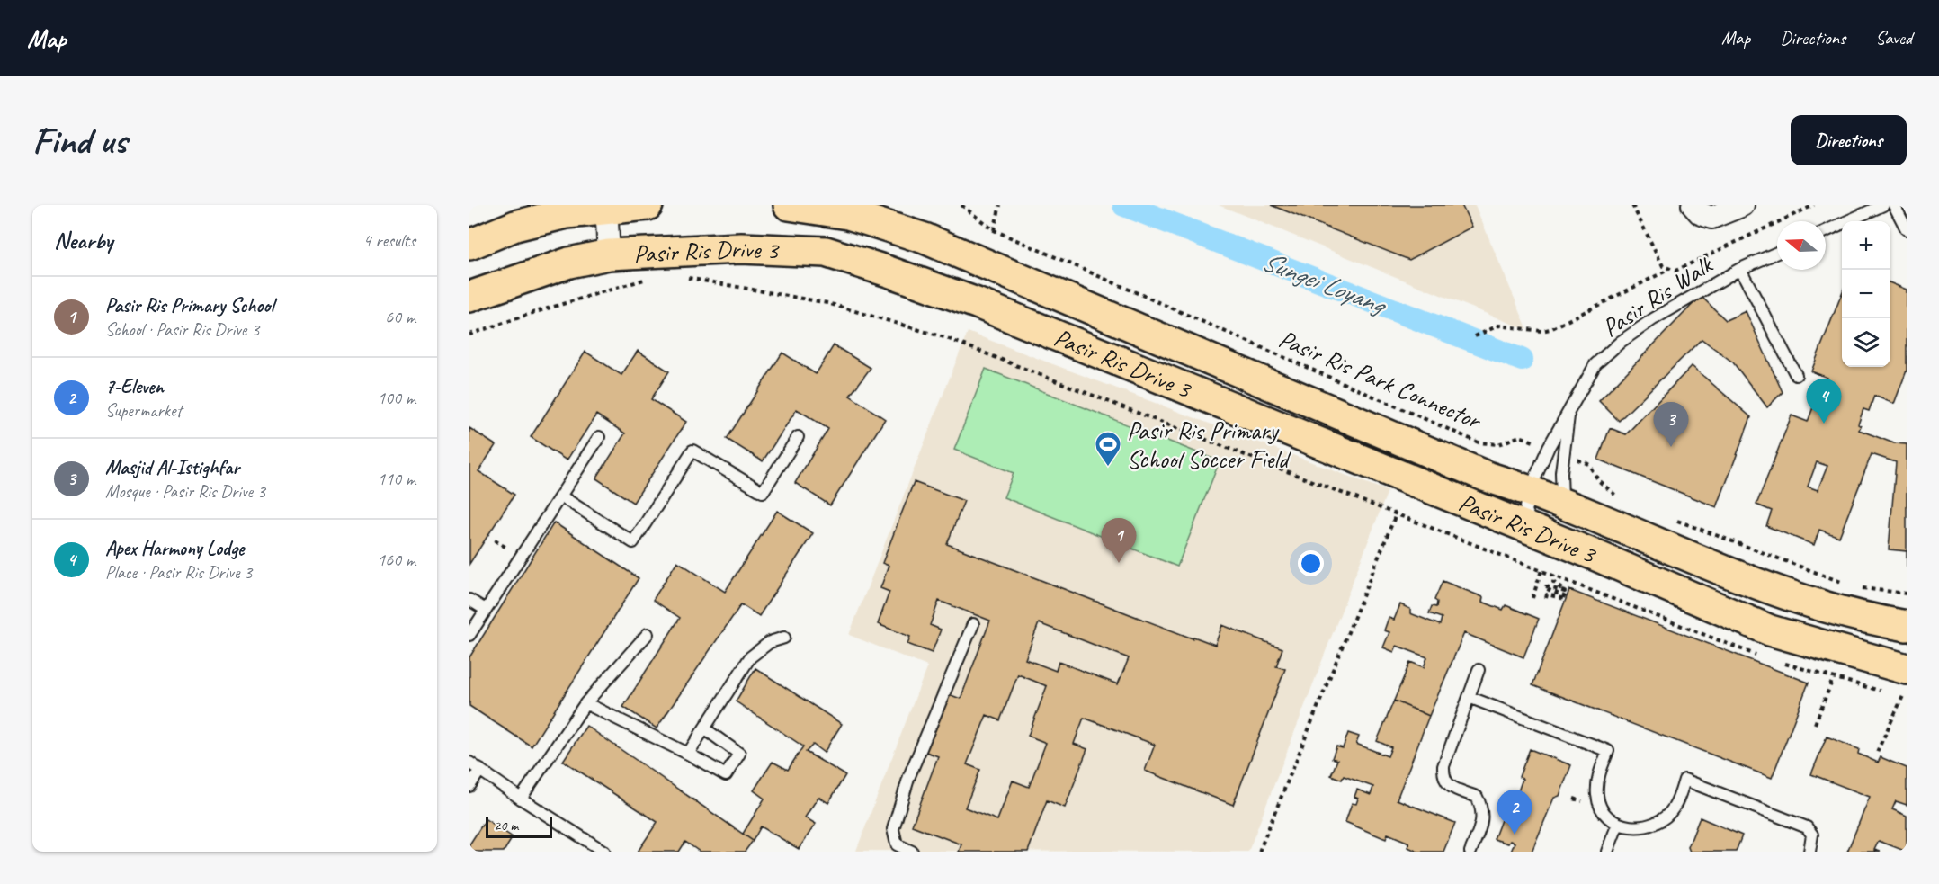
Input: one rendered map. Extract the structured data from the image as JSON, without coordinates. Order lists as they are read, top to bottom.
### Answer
{
  "streets": {
    "main road": ["Pasir Ris Drive 3"],
    "lane": ["Pasir Ris Walk"],
    "path": ["Pasir Ris Park Connector"]
  },
  "crossings": [
    ["Pasir Ris Drive 3", "Pasir Ris Walk"],
    ["Pasir Ris Walk", "Pasir Ris Park Connector"]
  ],
  "water": ["Sungei Loyang"],
  "places": {
    "sports": ["Pasir Ris Primary School Soccer Field"]
  },
  "scale_bar": "20 m",
  "north": "left",
  "page": {
    "header": "Map",
    "nav": ["Map", "Directions", "Saved"],
    "buttons": "Directions",
    "title": "Find us",
    "heading": ["Nearby", "4 results"],
    "map_buttons": ["+", "−"],
    "list": [
      {
        "mark": "1",
        "name": "Pasir Ris Primary School",
        "note": "School · Pasir Ris Drive 3",
        "value": "60 m"
      },
      {
        "mark": "2",
        "name": "7-Eleven",
        "note": "Supermarket",
        "value": "100 m"
      },
      {
        "mark": "3",
        "name": "Masjid Al-Istighfar",
        "note": "Mosque · Pasir Ris Drive 3",
        "value": "110 m"
      },
      {
        "mark": "4",
        "name": "Apex Harmony Lodge",
        "note": "Place · Pasir Ris Drive 3",
        "value": "160 m"
      }
    ],
    "pins": [
      "4",
      "3",
      "1",
      "2"
    ],
    "scale": "20 m"
  }
}
